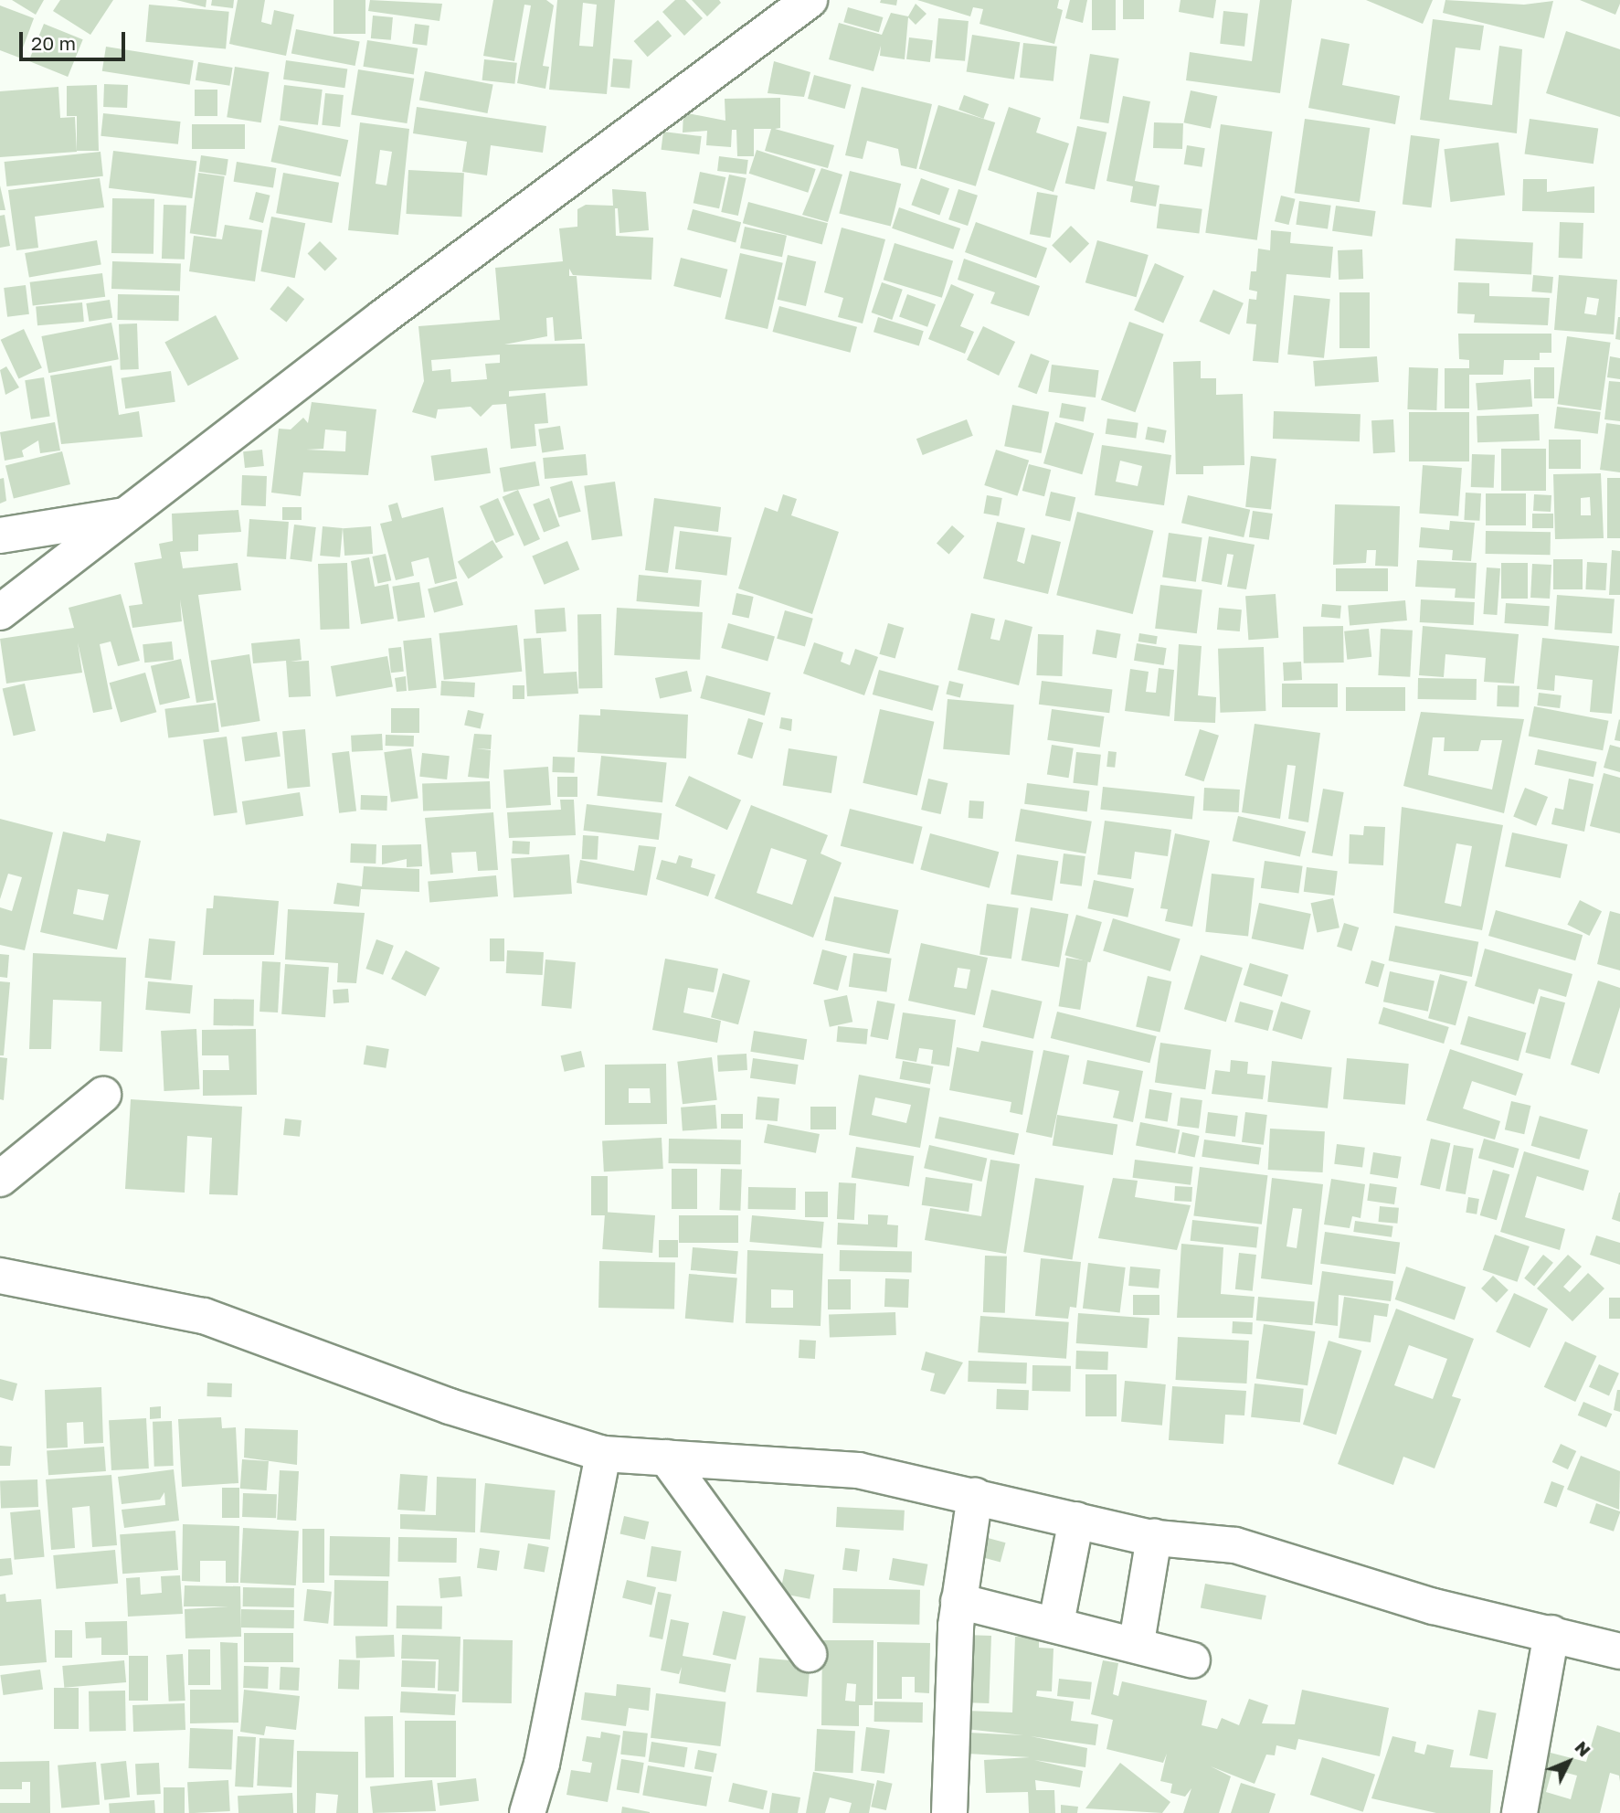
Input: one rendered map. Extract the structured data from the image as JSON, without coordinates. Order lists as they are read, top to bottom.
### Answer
{
  "scale_bar": "20 m",
  "north": "top right"
}
